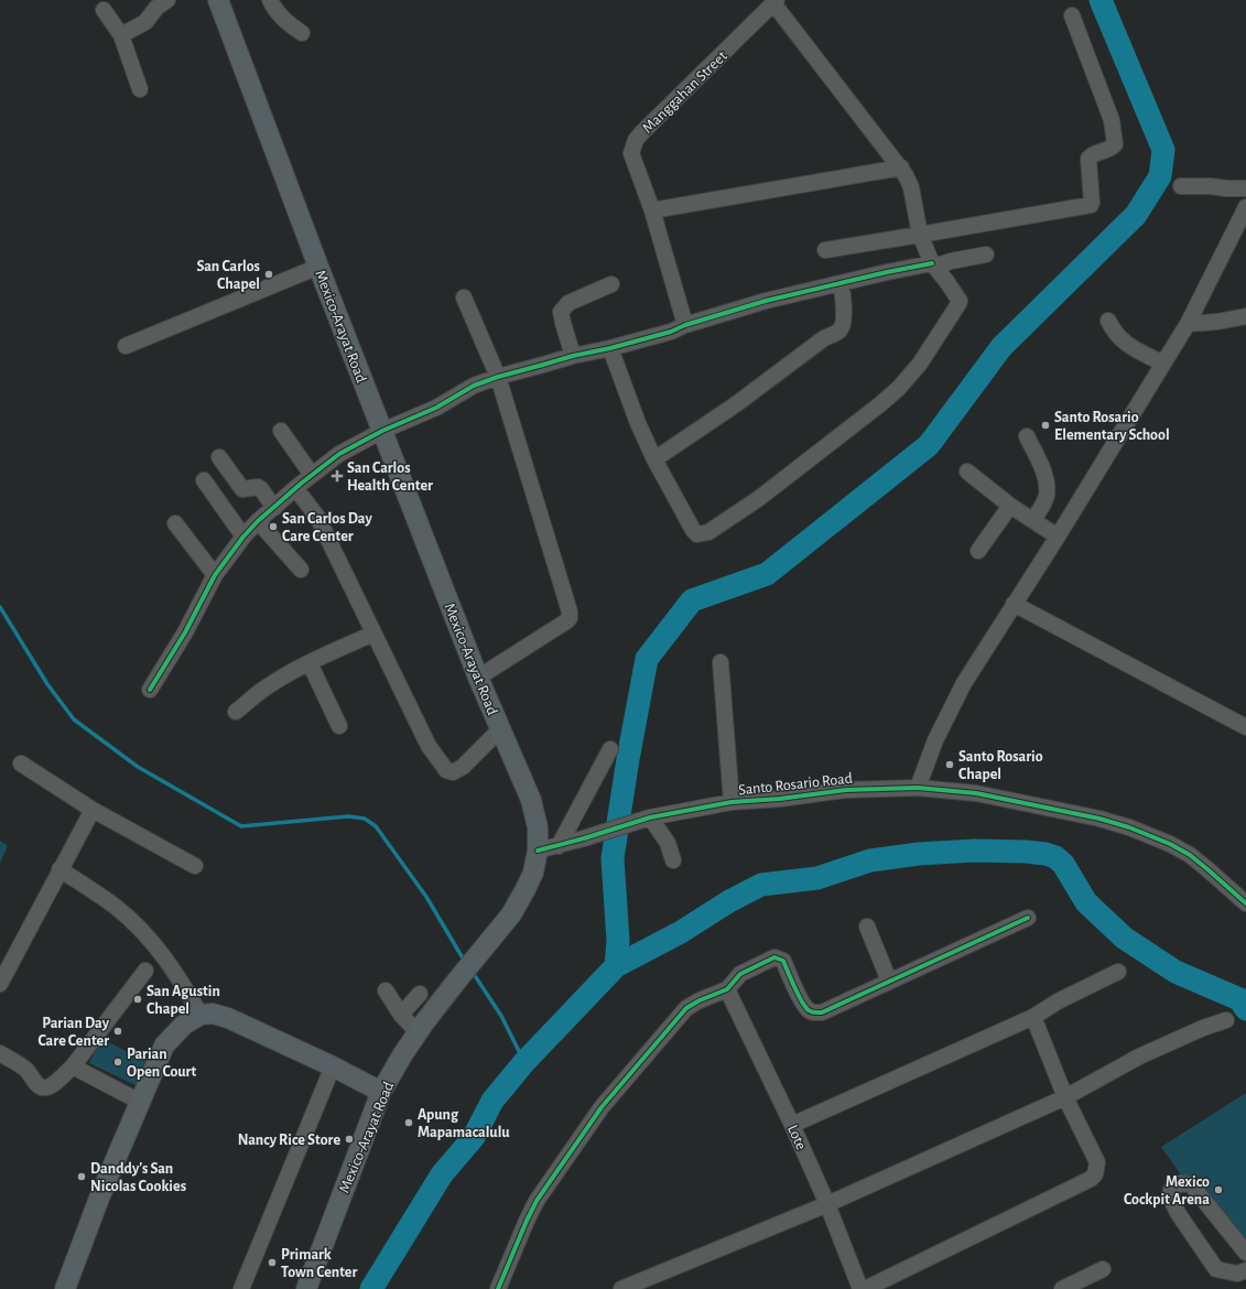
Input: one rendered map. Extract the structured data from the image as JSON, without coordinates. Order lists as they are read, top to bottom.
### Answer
{
  "streets": {
    "main road": ["Mexico-Arayat Road"],
    "street": ["Manggahan Street", "Santo Rosario Road", "Lote"]
  },
  "crossings": [
    ["Mexico-Arayat Road", "Santo Rosario Road"]
  ],
  "places": {
    "other": [
      "San Carlos Chapel",
      "Santo Rosario Elementary School",
      "San Carlos Day Care Center",
      "Santo Rosario Chapel",
      "San Agustin Chapel",
      "Parian Day Care Center",
      "Parian Open Court",
      "Apung Mapamacalulu",
      "Nancy Rice Store",
      "Danddy's San Nicolas Cookies",
      "Mexico Cockpit Arena",
      "Primark Town Center"
    ],
    "health": ["San Carlos Health Center"]
  }
}
